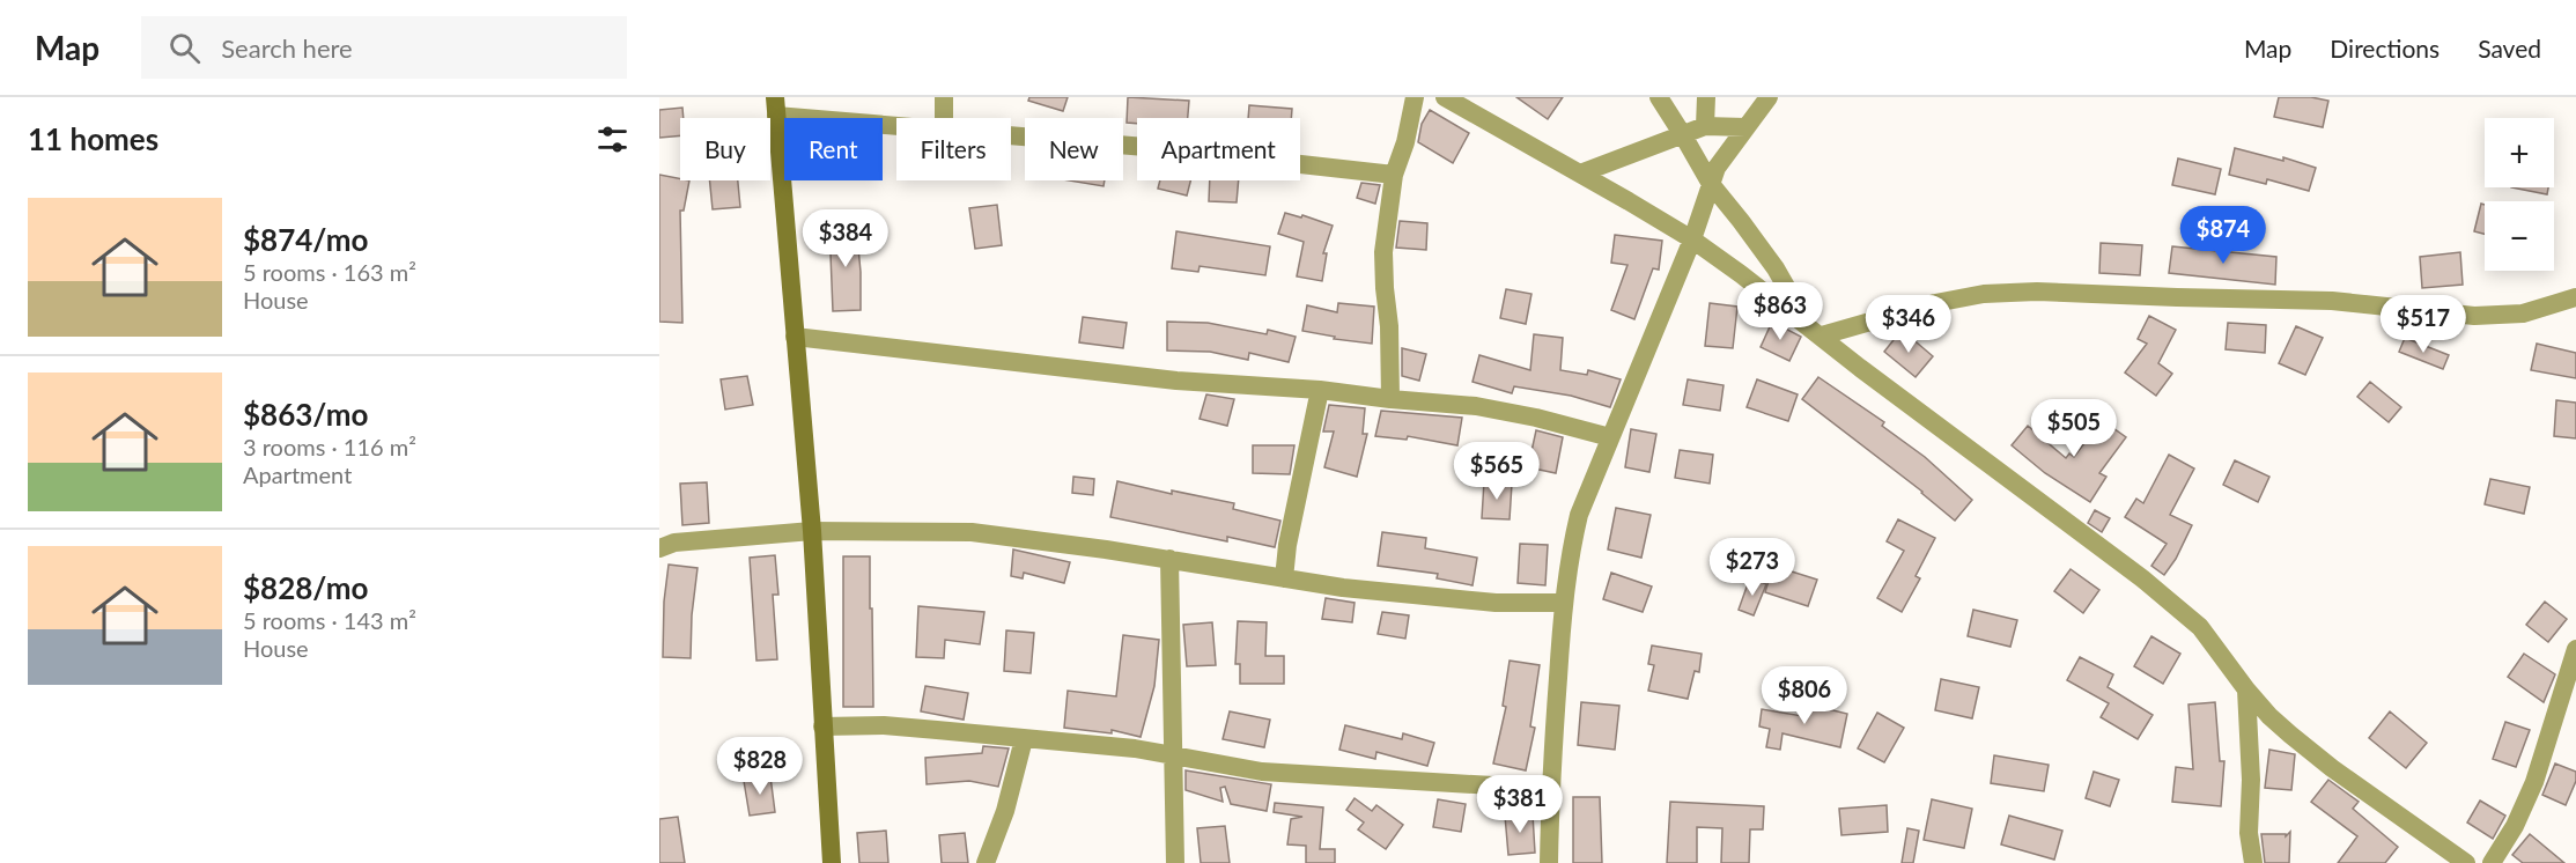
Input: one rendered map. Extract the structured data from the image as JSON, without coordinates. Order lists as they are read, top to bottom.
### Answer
{
  "page": {
    "header": "Map",
    "search": "Search here",
    "nav": ["Map", "Directions", "Saved"],
    "heading": "11 homes",
    "map_buttons": ["+", "−"],
    "chip": [
      "Buy",
      "Rent",
      "Filters",
      "New",
      "Apartment"
    ],
    "list": [
      {
        "name": "$874/mo",
        "note": "5 rooms · 163 m² · House"
      },
      {
        "name": "$863/mo",
        "note": "3 rooms · 116 m² · Apartment"
      },
      {
        "name": "$828/mo",
        "note": "5 rooms · 143 m² · House"
      }
    ],
    "price": [
      "$874",
      "$384",
      "$863",
      "$346",
      "$517",
      "$505",
      "$565",
      "$273",
      "$806",
      "$828",
      "$381"
    ]
  }
}
